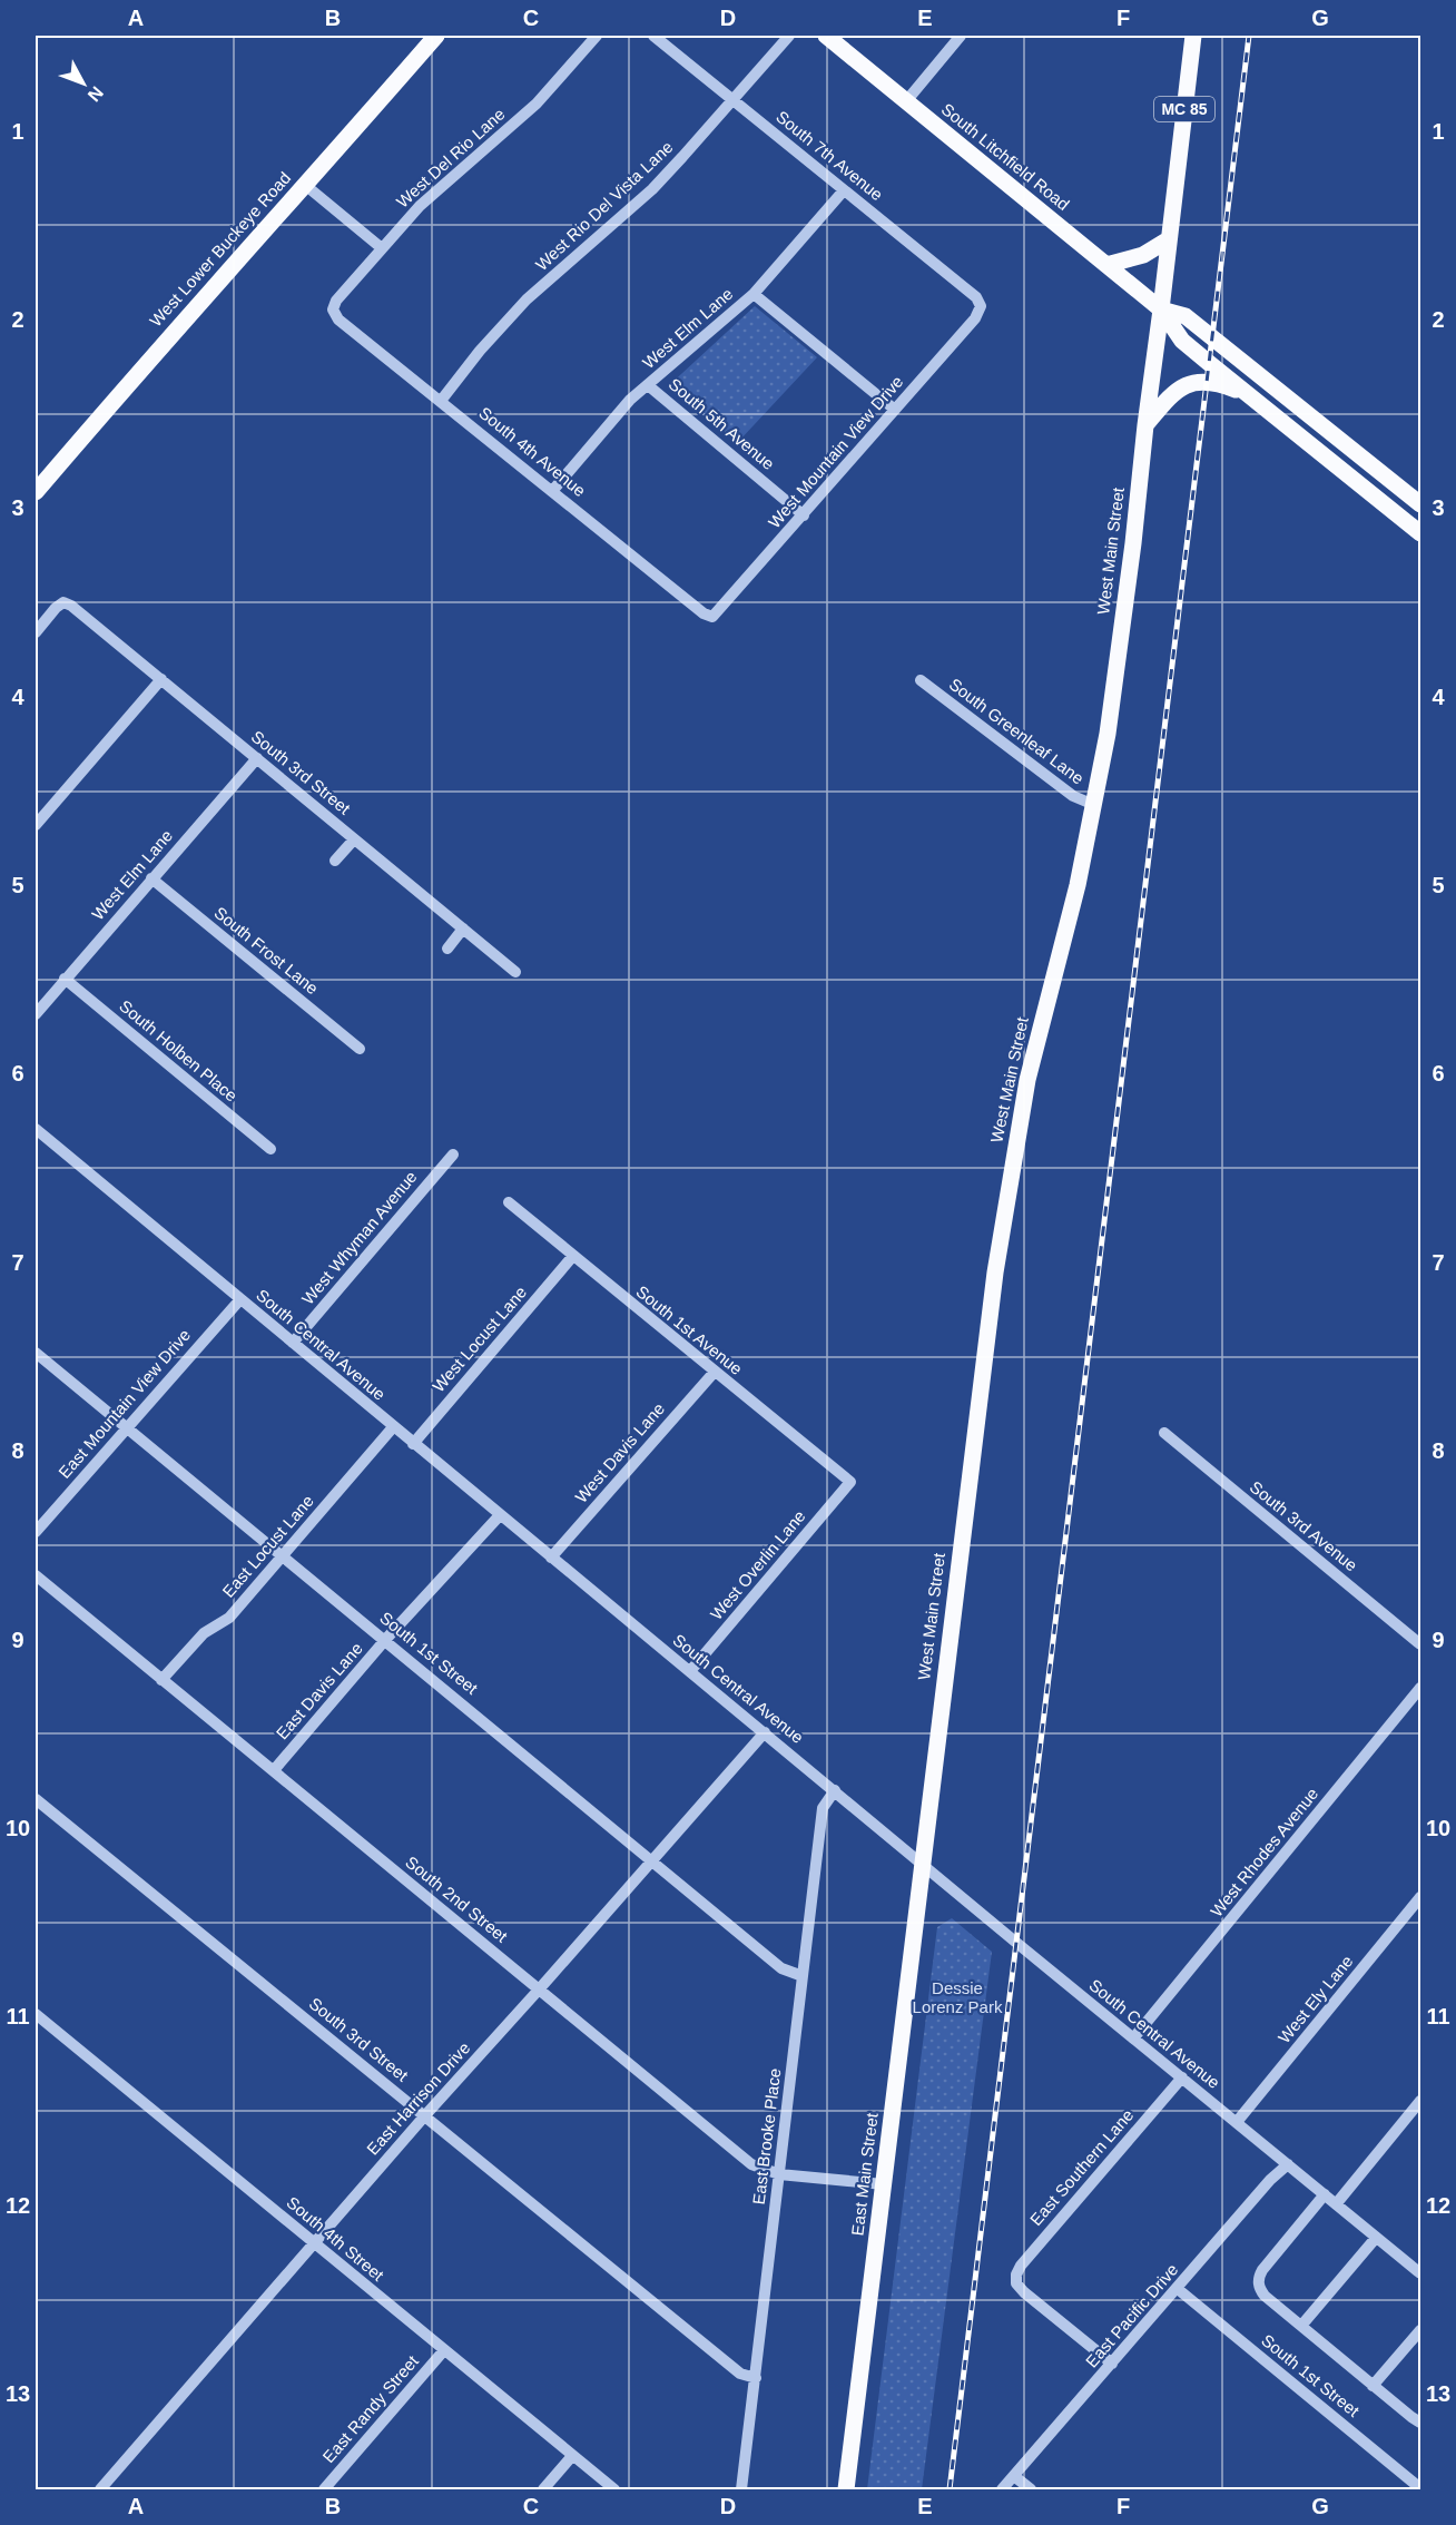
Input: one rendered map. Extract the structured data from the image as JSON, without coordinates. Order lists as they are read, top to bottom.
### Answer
{
  "streets": {
    "main road": [
      "MC 85",
      "South Litchfield Road",
      "West Lower Buckeye Road",
      "West Main Street",
      "East Main Street"
    ],
    "street": [
      "South 7th Avenue",
      "West Del Rio Lane",
      "West Rio Del Vista Lane",
      "West Elm Lane",
      "South 5th Avenue",
      "South 4th Avenue",
      "West Mountain View Drive",
      "South Greenleaf Lane",
      "South 3rd Street",
      "South Frost Lane",
      "South Holben Place",
      "West Whyman Avenue",
      "South 1st Avenue",
      "West Locust Lane",
      "South Central Avenue",
      "East Mountain View Drive",
      "West Davis Lane",
      "South 3rd Avenue",
      "East Locust Lane",
      "West Overlin Lane",
      "South 1st Street",
      "East Davis Lane",
      "West Rhodes Avenue",
      "South 2nd Street",
      "West Ely Lane",
      "East Harrison Drive",
      "East Brooke Place",
      "East Southern Lane",
      "South 4th Street",
      "East Pacific Drive",
      "East Randy Street"
    ]
  },
  "crossings": [
    ["MC 85", "South Litchfield Road"],
    ["MC 85", "West Main Street"],
    ["South 7th Avenue", "West Rio Del Vista Lane"],
    ["South 7th Avenue", "West Elm Lane"],
    ["South 7th Avenue", "West Mountain View Drive"],
    ["South Litchfield Road", "West Main Street"],
    ["West Del Rio Lane", "South 4th Avenue"],
    ["West Rio Del Vista Lane", "South 4th Avenue"],
    ["West Elm Lane", "South 5th Avenue"],
    ["West Elm Lane", "South 4th Avenue"],
    ["West Elm Lane", "South 3rd Street"],
    ["West Elm Lane", "South Frost Lane"],
    ["West Elm Lane", "South Holben Place"],
    ["South 5th Avenue", "West Mountain View Drive"],
    ["South 4th Avenue", "West Mountain View Drive"],
    ["West Main Street", "South Greenleaf Lane"],
    ["West Main Street", "South Central Avenue"],
    ["West Main Street", "East Main Street"],
    ["South 3rd Street", "East Harrison Drive"],
    ["South 3rd Street", "East Brooke Place"],
    ["West Whyman Avenue", "South Central Avenue"],
    ["South 1st Avenue", "West Locust Lane"],
    ["South 1st Avenue", "West Davis Lane"],
    ["South 1st Avenue", "West Overlin Lane"],
    ["West Locust Lane", "South Central Avenue"],
    ["South Central Avenue", "East Mountain View Drive"],
    ["South Central Avenue", "West Davis Lane"],
    ["South Central Avenue", "East Locust Lane"],
    ["South Central Avenue", "West Overlin Lane"],
    ["South Central Avenue", "East Davis Lane"],
    ["South Central Avenue", "West Rhodes Avenue"],
    ["South Central Avenue", "West Ely Lane"],
    ["South Central Avenue", "East Harrison Drive"],
    ["South Central Avenue", "East Brooke Place"],
    ["South Central Avenue", "East Southern Lane"],
    ["South Central Avenue", "East Main Street"],
    ["South Central Avenue", "East Pacific Drive"],
    ["East Mountain View Drive", "South 1st Street"],
    ["East Locust Lane", "South 1st Street"],
    ["East Locust Lane", "South 2nd Street"],
    ["South 1st Street", "East Davis Lane"],
    ["South 1st Street", "East Harrison Drive"],
    ["South 1st Street", "East Brooke Place"],
    ["South 1st Street", "East Pacific Drive"],
    ["East Davis Lane", "South 2nd Street"],
    ["South 2nd Street", "East Harrison Drive"],
    ["South 2nd Street", "East Brooke Place"],
    ["South 2nd Street", "East Main Street"],
    ["East Harrison Drive", "South 4th Street"],
    ["East Southern Lane", "East Pacific Drive"],
    ["South 4th Street", "East Randy Street"]
  ],
  "parks": ["Dessie Lorenz Park"],
  "north": "bottom right",
  "grid": {
    "columns": [
      "A",
      "B",
      "C",
      "D",
      "E",
      "F",
      "G"
    ],
    "rows": [
      "1",
      "2",
      "3",
      "4",
      "5",
      "6",
      "7",
      "8",
      "9",
      "10",
      "11",
      "12",
      "13"
    ]
  }
}
